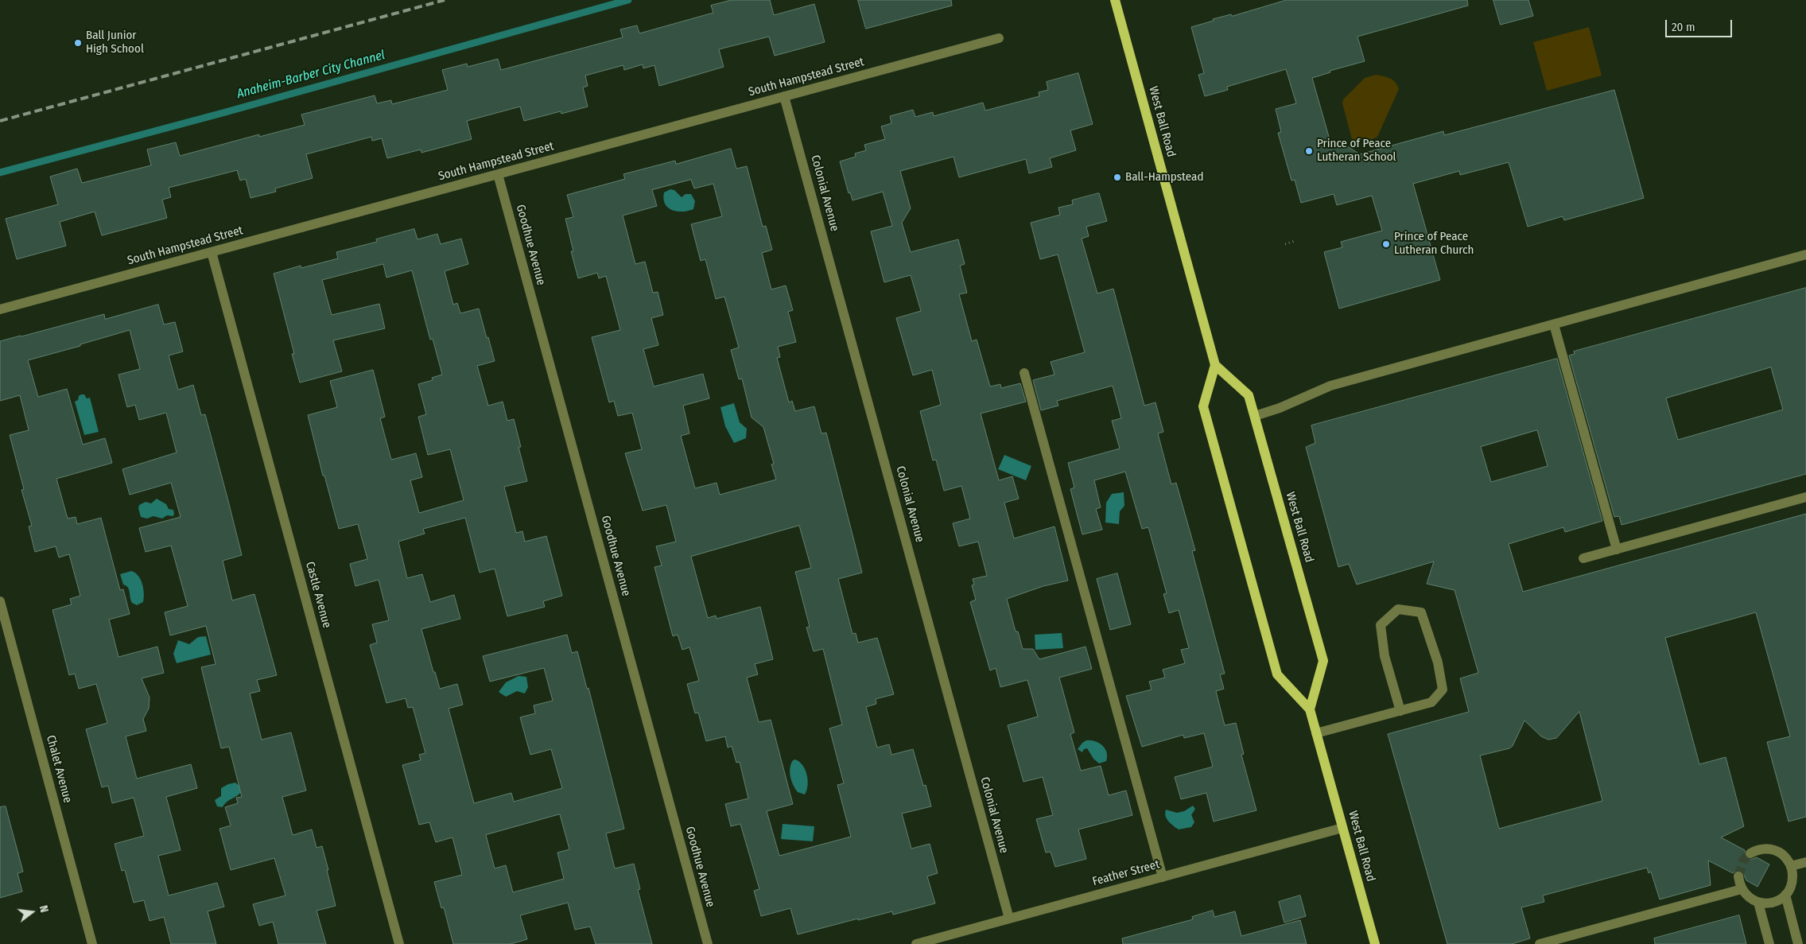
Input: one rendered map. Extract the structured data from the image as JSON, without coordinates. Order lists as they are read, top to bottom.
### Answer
{
  "streets": {
    "main road": ["West Ball Road"],
    "street": [
      "South Hampstead Street",
      "Colonial Avenue",
      "Goodhue Avenue",
      "Castle Avenue",
      "Chalet Avenue",
      "Feather Street"
    ]
  },
  "crossings": [
    ["South Hampstead Street", "Colonial Avenue"],
    ["South Hampstead Street", "Goodhue Avenue"],
    ["South Hampstead Street", "Castle Avenue"],
    ["West Ball Road", "Feather Street"],
    ["Colonial Avenue", "Feather Street"]
  ],
  "water": ["Anaheim-Barber City Channel"],
  "places": [
    "Ball Junior High School",
    "Prince of Peace Lutheran School",
    "Ball-Hampstead",
    "Prince of Peace Lutheran Church"
  ],
  "scale_bar": "20 m",
  "north": "right"
}
